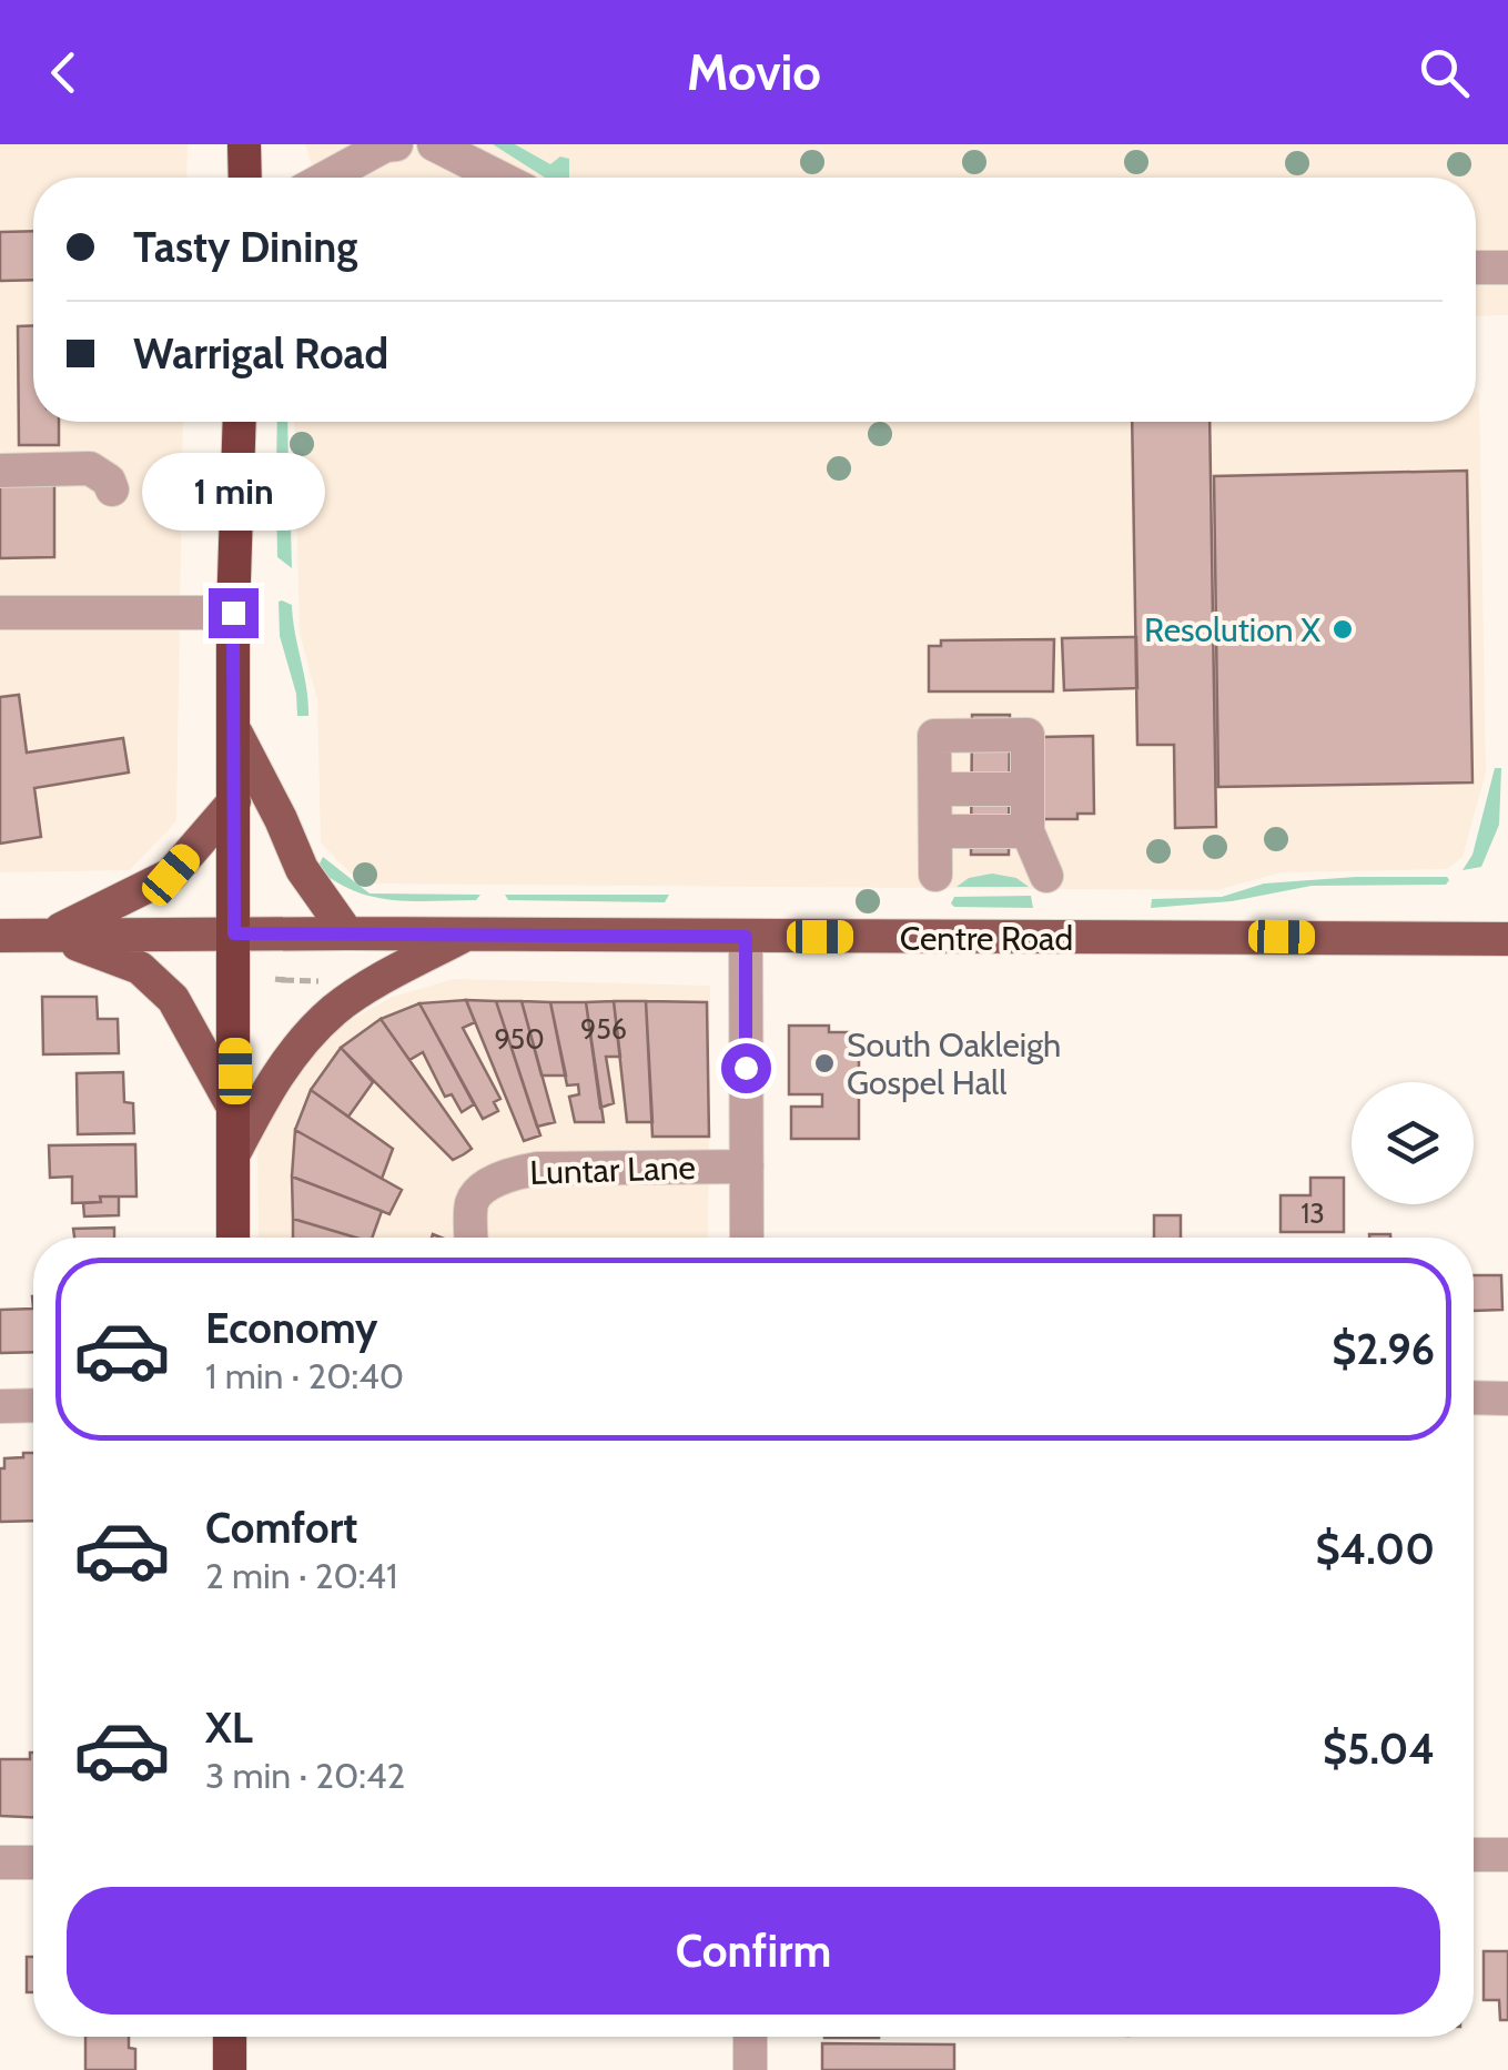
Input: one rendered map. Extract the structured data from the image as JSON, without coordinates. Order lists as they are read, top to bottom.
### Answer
{
  "streets": {
    "main road": ["Centre Road"],
    "street": ["Luntar Lane"]
  },
  "places": ["Resolution X", "South Oakleigh Gospel Hall"],
  "house_numbers": ["956", "950", "13"],
  "page": {
    "header": "Movio",
    "banner": ["Tasty Dining", "Warrigal Road"],
    "bubble": "1 min",
    "list": [
      {
        "name": "Economy",
        "note": "1 min · 20:40",
        "value": "$2.96"
      },
      {
        "name": "Comfort",
        "note": "2 min · 20:41",
        "value": "$4.00"
      },
      {
        "name": "XL",
        "note": "3 min · 20:42",
        "value": "$5.04"
      }
    ],
    "buttons": "Confirm"
  }
}
